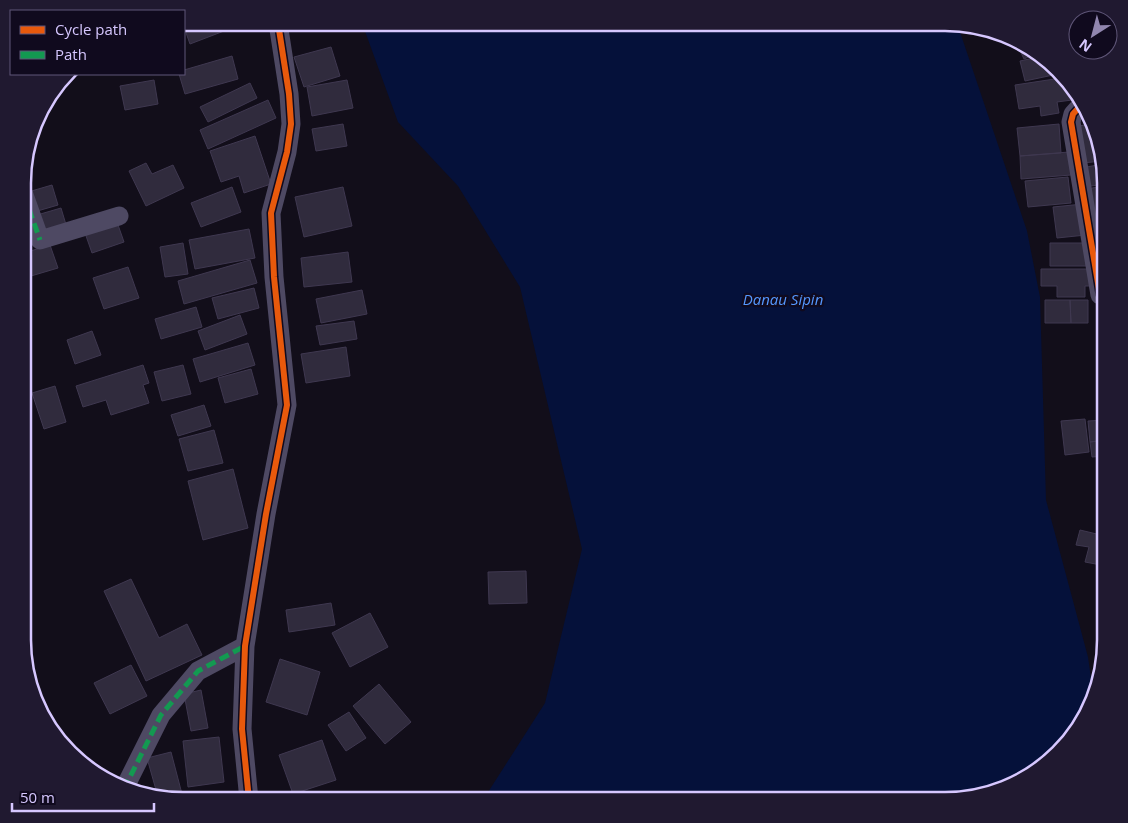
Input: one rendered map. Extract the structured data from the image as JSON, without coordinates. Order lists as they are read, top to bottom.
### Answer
{
  "water": ["Danau Sipin"],
  "legend": ["Cycle path", "Path"],
  "scale_bar": "50 m",
  "north": "bottom left"
}
